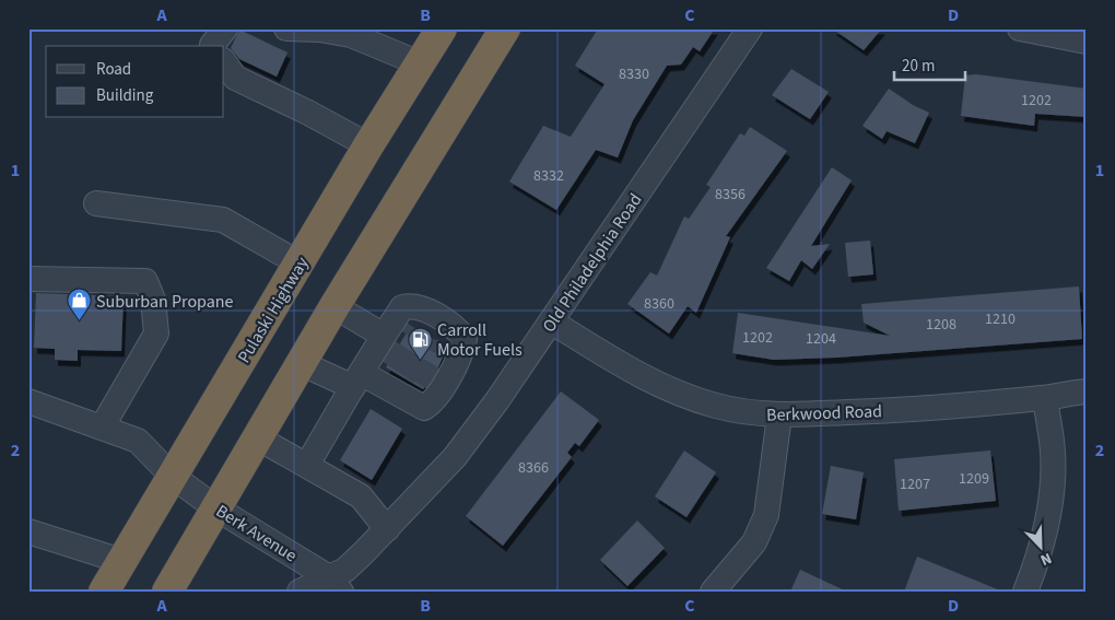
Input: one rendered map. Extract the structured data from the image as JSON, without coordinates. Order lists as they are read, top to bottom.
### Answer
{
  "streets": {
    "highway": ["Pulaski Highway"],
    "street": ["Old Philadelphia Road", "Berkwood Road", "Berk Avenue"]
  },
  "crossings": [
    ["Old Philadelphia Road", "Berkwood Road"],
    ["Old Philadelphia Road", "Berk Avenue"],
    ["Pulaski Highway", "Berk Avenue"]
  ],
  "places": {
    "shop": ["Suburban Propane"],
    "fuel station": ["Carroll Motor Fuels"]
  },
  "house_numbers": [
    "8330",
    "1202",
    "8332",
    "8356",
    "8360",
    "1210",
    "1208",
    "1202",
    "1204",
    "8366",
    "1209",
    "1207"
  ],
  "legend": ["Road", "Building"],
  "scale_bar": "20 m",
  "north": "bottom right",
  "grid": {
    "columns": [
      "A",
      "B",
      "C",
      "D"
    ],
    "rows": ["1", "2"]
  }
}
